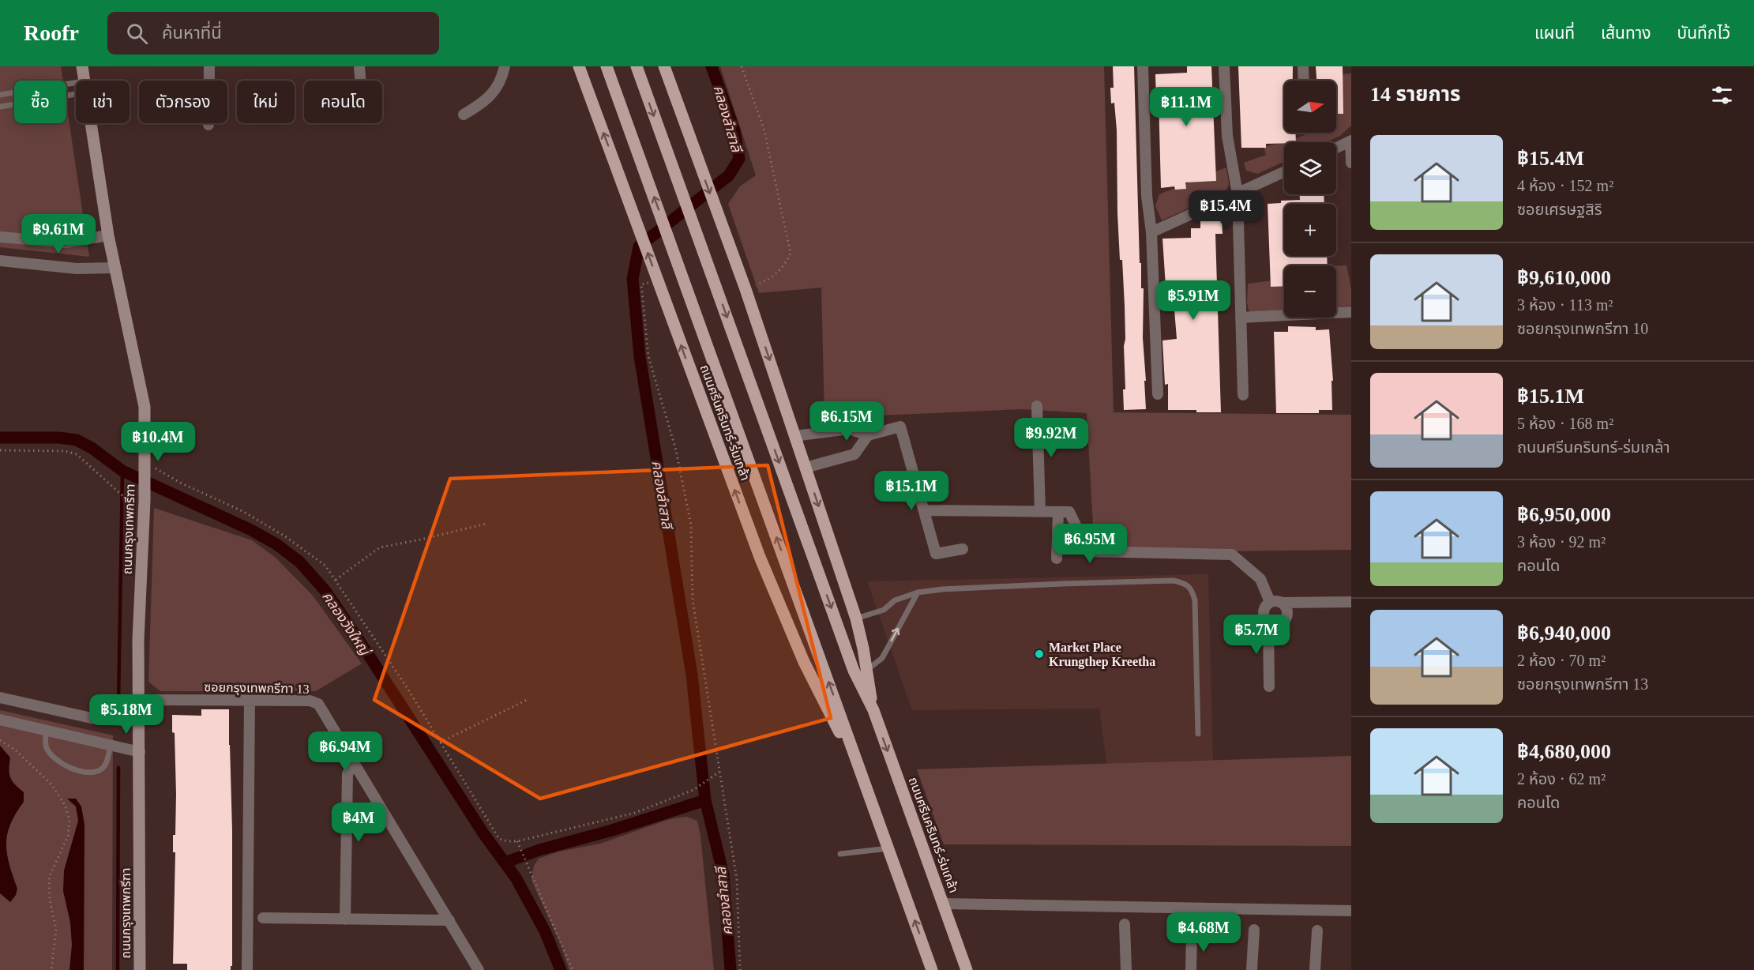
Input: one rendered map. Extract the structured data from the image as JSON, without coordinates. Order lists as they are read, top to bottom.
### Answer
{
  "streets": {
    "main road": ["ถนนศรีนครินทร์-ร่มเกล้า", "ถนนกรุงเทพกรีฑา"],
    "street": ["ซอยกรุงเทพกรีฑา 13"]
  },
  "crossings": [
    ["ถนนกรุงเทพกรีฑา", "ซอยกรุงเทพกรีฑา 13"]
  ],
  "water": ["คลองลำสาลี", "คลองวังใหญ่"],
  "places": ["Market Place Krungthep Kreetha"],
  "north": "right",
  "page": {
    "header": "Roofr",
    "search": "ค้นหาที่นี่",
    "nav": ["แผนที่", "เส้นทาง", "บันทึกไว้"],
    "heading": "14 รายการ",
    "map_buttons": ["+", "−"],
    "chip": [
      "ซื้อ",
      "เช่า",
      "ตัวกรอง",
      "ใหม่",
      "คอนโด"
    ],
    "price": [
      "฿11.1M",
      "฿15.4M",
      "฿9.61M",
      "฿5.91M",
      "฿6.15M",
      "฿9.92M",
      "฿10.4M",
      "฿15.1M",
      "฿6.95M",
      "฿5.7M",
      "฿5.18M",
      "฿6.94M",
      "฿4M",
      "฿4.68M"
    ],
    "list": [
      {
        "name": "฿15.4M",
        "note": "4 ห้อง · 152 m² · ซอยเศรษฐสิริ"
      },
      {
        "name": "฿9,610,000",
        "note": "3 ห้อง · 113 m² · ซอยกรุงเทพกรีฑา 10"
      },
      {
        "name": "฿15.1M",
        "note": "5 ห้อง · 168 m² · ถนนศรีนครินทร์-ร่มเกล้า"
      },
      {
        "name": "฿6,950,000",
        "note": "3 ห้อง · 92 m² · คอนโด"
      },
      {
        "name": "฿6,940,000",
        "note": "2 ห้อง · 70 m² · ซอยกรุงเทพกรีฑา 13"
      },
      {
        "name": "฿4,680,000",
        "note": "2 ห้อง · 62 m² · คอนโด"
      }
    ]
  }
}
